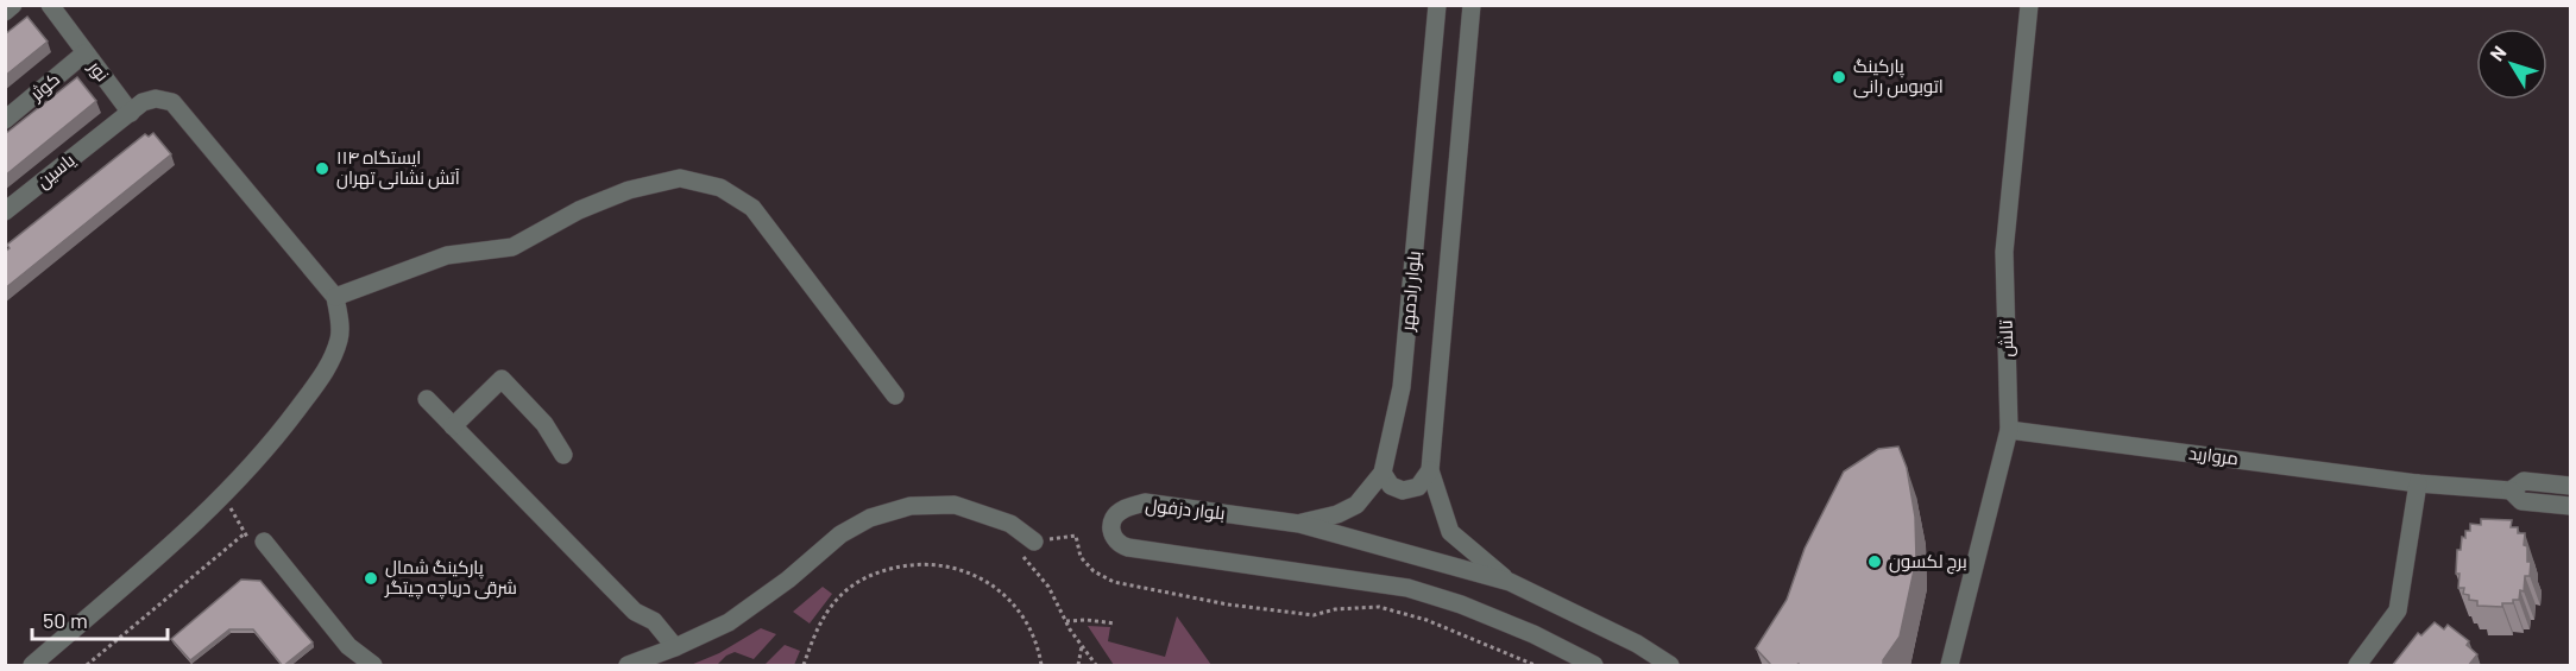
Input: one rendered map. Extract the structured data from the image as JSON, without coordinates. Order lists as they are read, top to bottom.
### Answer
{
  "streets": {
    "street": [
      "نور",
      "کوثر",
      "یاسین",
      "بلوار رادمهر",
      "تالش",
      "مروارید",
      "بلوار دزفول"
    ]
  },
  "crossings": [
    ["نور", "کوثر"],
    ["نور", "یاسین"],
    ["بلوار رادمهر", "بلوار دزفول"],
    ["تالش", "مروارید"]
  ],
  "places": [
    "پارکینگ اتوبوس رانی",
    "ایستگاه ۱۱۴ آتش نشانی تهران",
    "برج لکسون",
    "پارکینگ شمال شرقی دریاچه چیتگر"
  ],
  "scale_bar": "50 m",
  "north": "top left"
}
